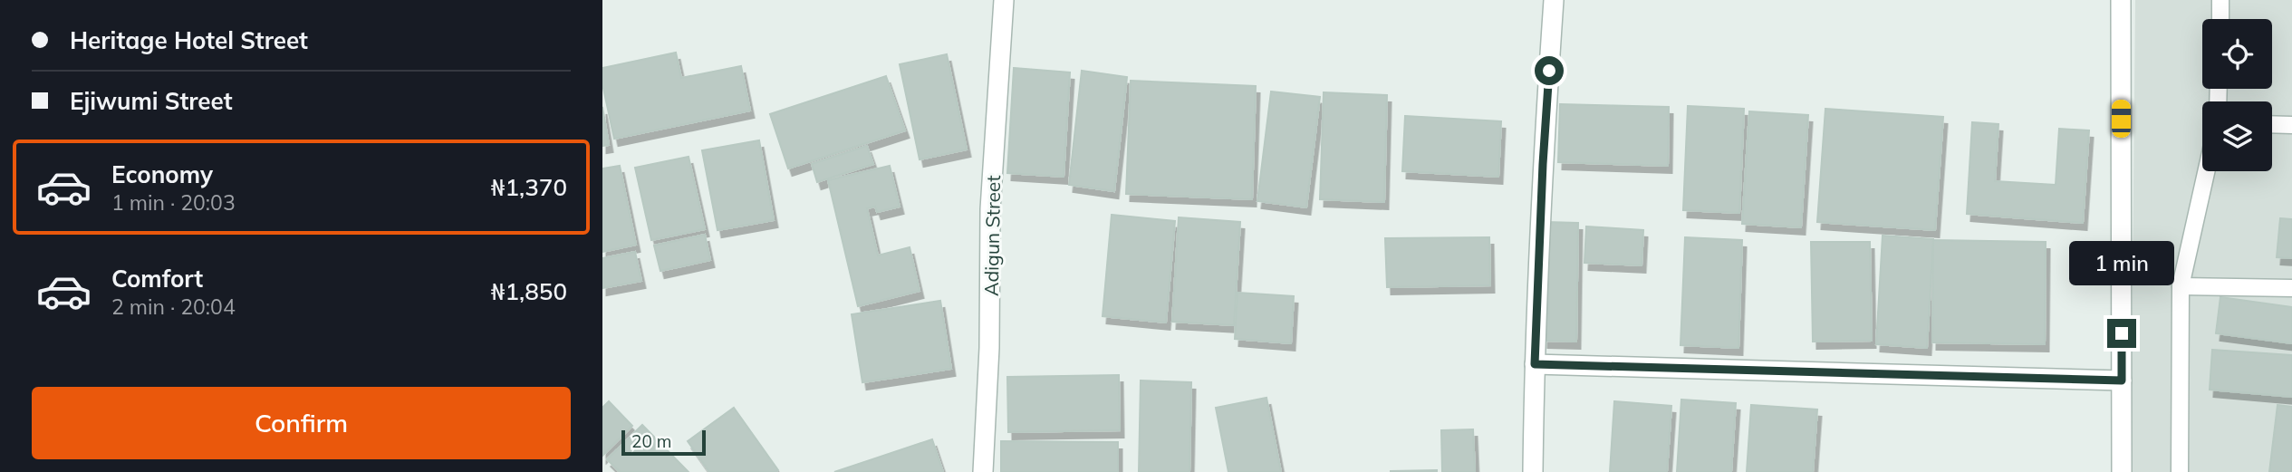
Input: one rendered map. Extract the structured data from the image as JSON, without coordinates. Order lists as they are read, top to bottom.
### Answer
{
  "streets": {
    "street": ["Adigun Street"]
  },
  "scale_bar": "20 m",
  "page": {
    "banner": ["Heritage Hotel Street", "Ejiwumi Street"],
    "list": [
      {
        "name": "Economy",
        "note": "1 min · 20:03",
        "value": "₦1,370"
      },
      {
        "name": "Comfort",
        "note": "2 min · 20:04",
        "value": "₦1,850"
      }
    ],
    "bubble": "1 min",
    "buttons": "Confirm",
    "scale": "20 m"
  }
}
